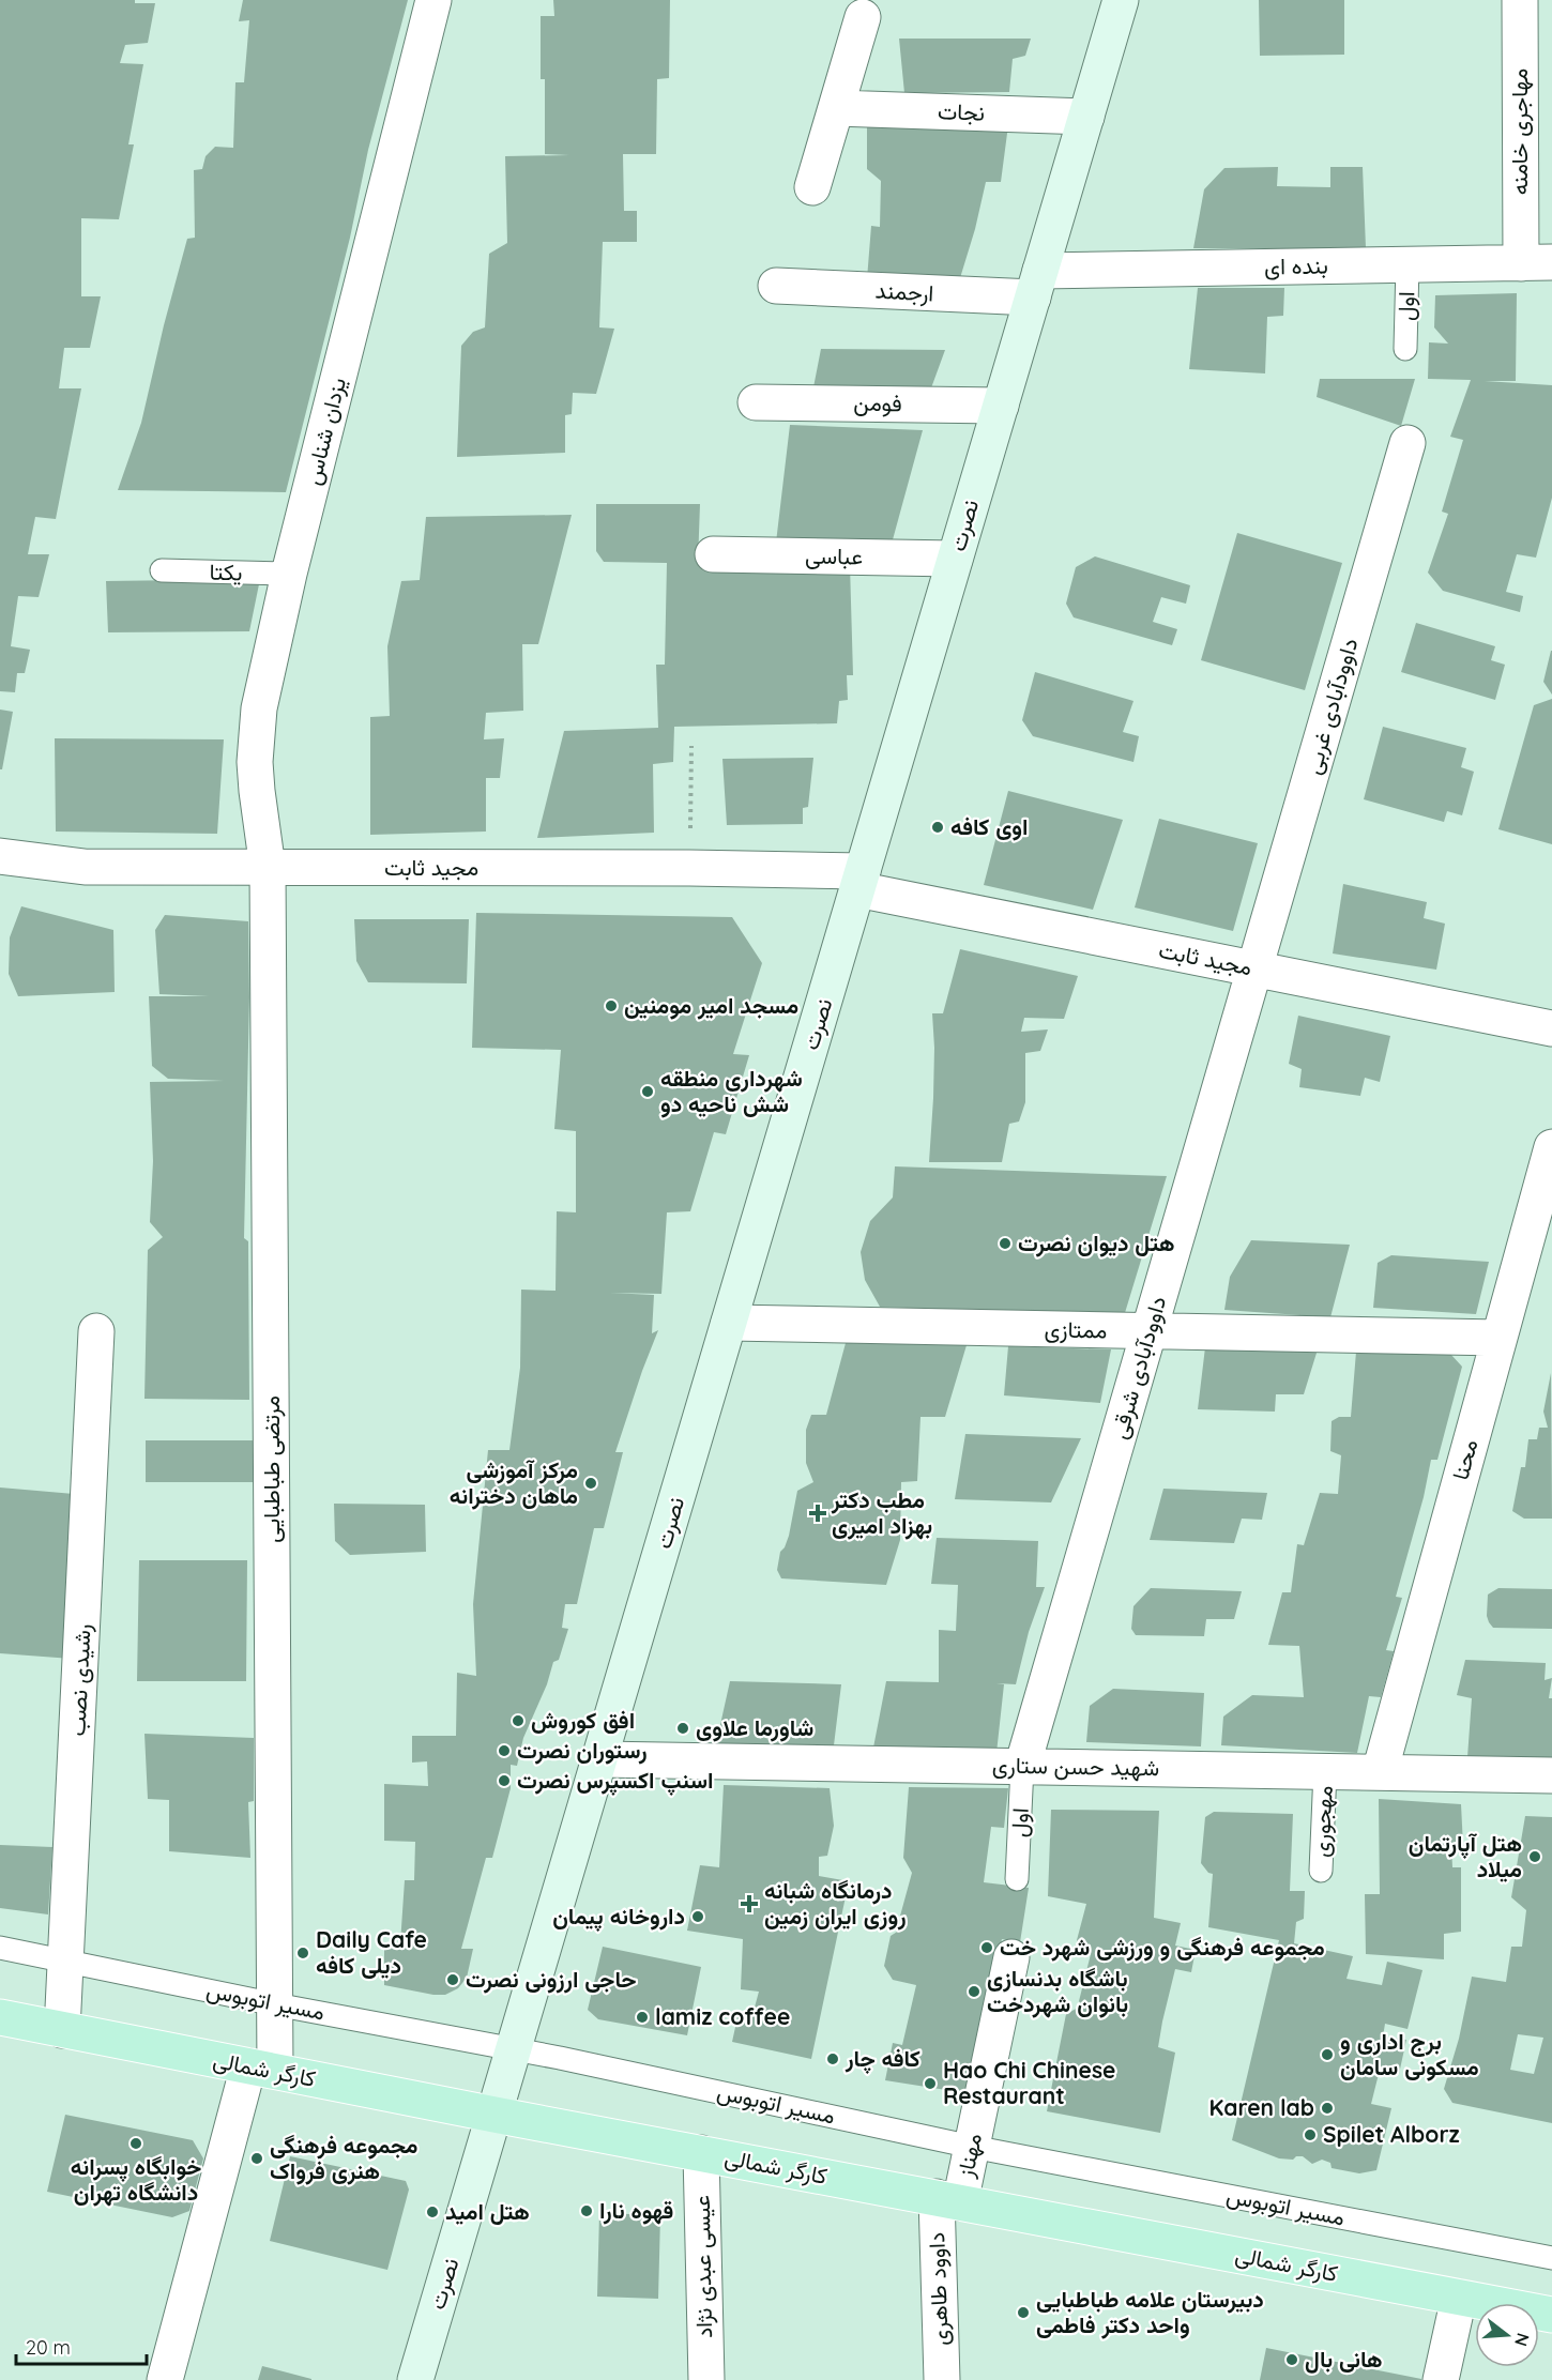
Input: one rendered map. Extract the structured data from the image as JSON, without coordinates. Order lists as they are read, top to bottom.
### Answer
{
  "streets": {
    "main road": ["نصرت", "کارگر شمالی"],
    "street": [
      "نجات",
      "مهاجری خامنه",
      "بنده ای",
      "ارجمند",
      "فومن",
      "یزدان شناس",
      "عباسی",
      "داوودآبادی غربی",
      "مجید ثابت",
      "ممتازی",
      "داوودآبادی شرقی",
      "محنا",
      "مرتضی طباطبایی",
      "رشیدی نصب",
      "شهید حسن ستاری",
      "مهناز",
      "عیسی عبدی نژاد",
      "داوود طاهری"
    ],
    "lane": [
      "اول",
      "یکتا",
      "مهجوری",
      "مسیر اتوبوس"
    ]
  },
  "crossings": [
    ["نجات", "نصرت"],
    ["مهاجری خامنه", "بنده ای"],
    ["بنده ای", "ارجمند"],
    ["بنده ای", "اول"],
    ["بنده ای", "نصرت"],
    ["ارجمند", "نصرت"],
    ["اول", "داوودآبادی شرقی"],
    ["اول", "شهید حسن ستاری"],
    ["فومن", "نصرت"],
    ["یزدان شناس", "یکتا"],
    ["یزدان شناس", "مجید ثابت"],
    ["یزدان شناس", "مرتضی طباطبایی"],
    ["نصرت", "عباسی"],
    ["نصرت", "مجید ثابت"],
    ["نصرت", "ممتازی"],
    ["نصرت", "شهید حسن ستاری"],
    ["نصرت", "مسیر اتوبوس"],
    ["نصرت", "کارگر شمالی"],
    ["داوودآبادی غربی", "مجید ثابت"],
    ["داوودآبادی غربی", "داوودآبادی شرقی"],
    ["مجید ثابت", "داوودآبادی شرقی"],
    ["مجید ثابت", "مرتضی طباطبایی"],
    ["ممتازی", "داوودآبادی شرقی"],
    ["ممتازی", "محنا"],
    ["داوودآبادی شرقی", "شهید حسن ستاری"],
    ["محنا", "شهید حسن ستاری"],
    ["مرتضی طباطبایی", "مسیر اتوبوس"],
    ["مرتضی طباطبایی", "کارگر شمالی"],
    ["رشیدی نصب", "مسیر اتوبوس"],
    ["رشیدی نصب", "کارگر شمالی"],
    ["شهید حسن ستاری", "مهجوری"],
    ["مسیر اتوبوس", "مهناز"],
    ["کارگر شمالی", "مهناز"],
    ["کارگر شمالی", "عیسی عبدی نژاد"],
    ["کارگر شمالی", "داوود طاهری"],
    ["مهناز", "داوود طاهری"]
  ],
  "places": {
    "other": [
      "اوی کافه",
      "مسجد امیر مومنین",
      "شهرداری منطقه شش ناحیه دو",
      "هتل دیوان نصرت",
      "مرکز آموزشی ماهان دخترانه",
      "افق کوروش",
      "شاورما علاوی",
      "رستوران نصرت",
      "اسنپ اکسپرس نصرت",
      "هتل آپارتمان میلاد",
      "داروخانه پیمان",
      "مجموعه فرهنگی و ورزشی شهرد خت",
      "Daily Cafe دیلی کافه",
      "حاجی ارزونی نصرت",
      "باشگاه بدنسازی بانوان شهردخت",
      "lamiz coffee",
      "برج اداری و مسکونی سامان",
      "کافه چار",
      "Hao Chi Chinese Restaurant",
      "Karen lab",
      "Spilet Alborz",
      "خوابگاه پسرانه دانشگاه تهران",
      "مجموعه فرهنگی هنری فرواک",
      "قهوه نارا",
      "هتل امید",
      "دبیرستان علامه طباطبایی واحد دکتر فاطمی",
      "هانی بال"
    ],
    "health": ["مطب دکتر بهزاد امیری", "درمانگاه شبانه روزی ایران زمین"]
  },
  "scale_bar": "20 m",
  "north": "right"
}
